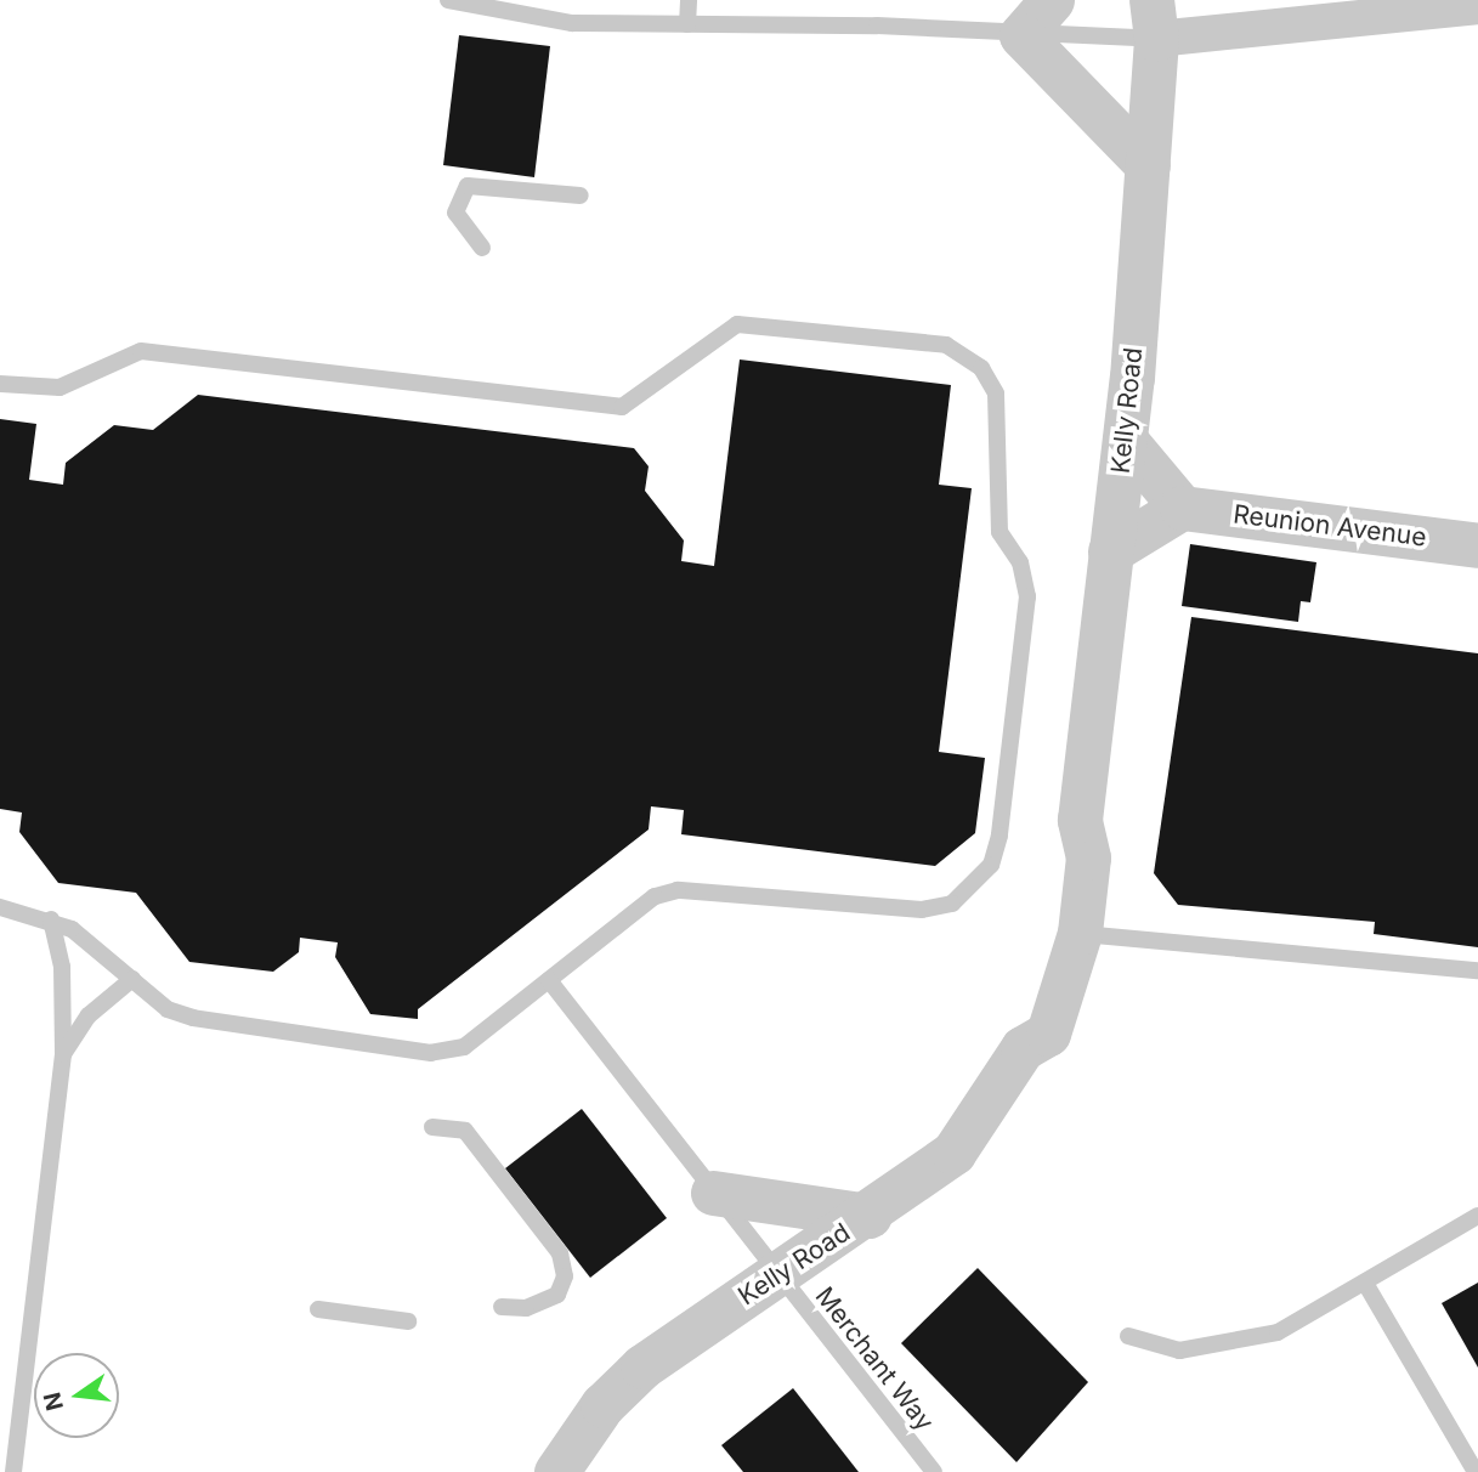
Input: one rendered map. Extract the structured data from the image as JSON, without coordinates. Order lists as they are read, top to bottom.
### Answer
{
  "streets": {
    "street": ["Kelly Road", "Reunion Avenue"],
    "lane": ["Merchant Way"]
  },
  "crossings": [
    ["Kelly Road", "Merchant Way"]
  ],
  "north": "left"
}
